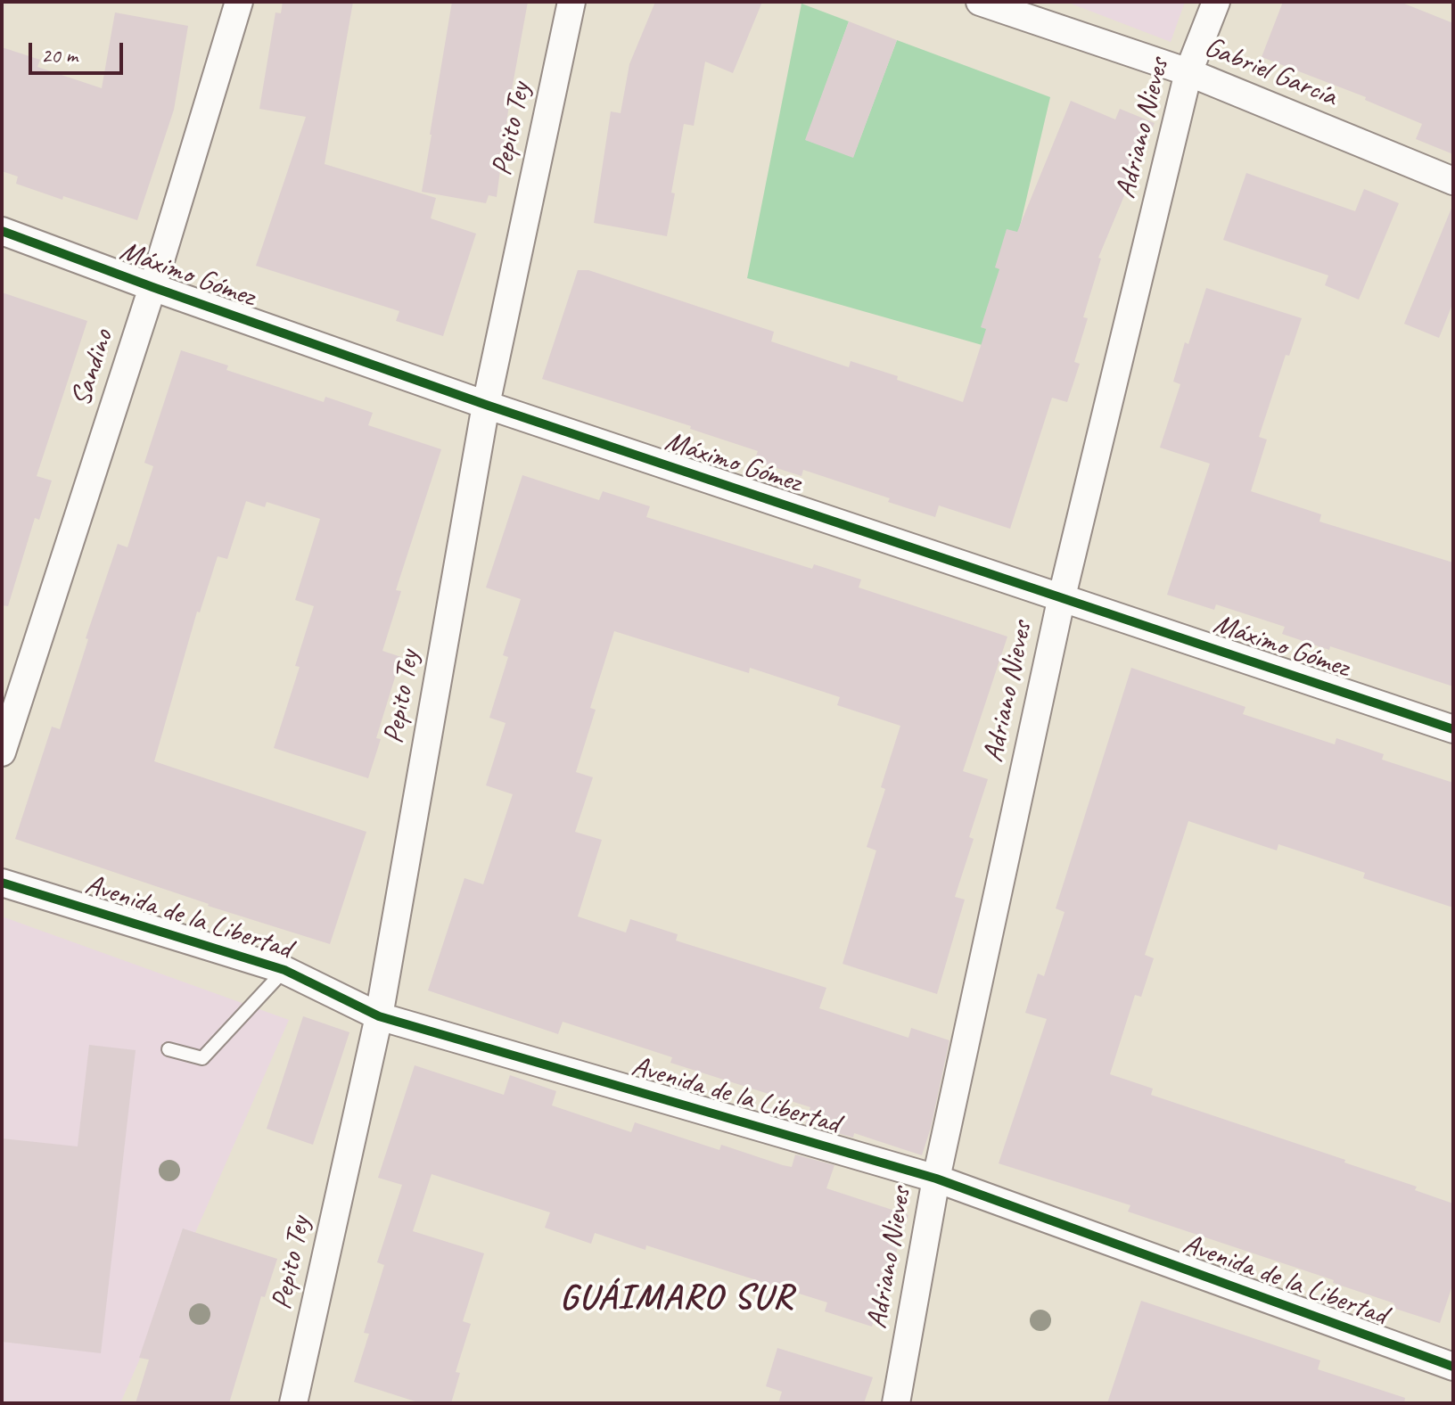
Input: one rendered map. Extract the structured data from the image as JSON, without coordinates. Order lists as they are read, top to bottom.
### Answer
{
  "streets": {
    "street": [
      "Gabriel García",
      "Adriano Nieves",
      "Pepito Tey",
      "Máximo Gómez",
      "Sandino",
      "Avenida de la Libertad"
    ]
  },
  "crossings": [
    ["Gabriel García", "Adriano Nieves"],
    ["Adriano Nieves", "Máximo Gómez"],
    ["Adriano Nieves", "Avenida de la Libertad"],
    ["Pepito Tey", "Máximo Gómez"],
    ["Pepito Tey", "Avenida de la Libertad"],
    ["Máximo Gómez", "Sandino"]
  ],
  "districts": ["GUÁIMARO SUR"],
  "scale_bar": "20 m"
}
